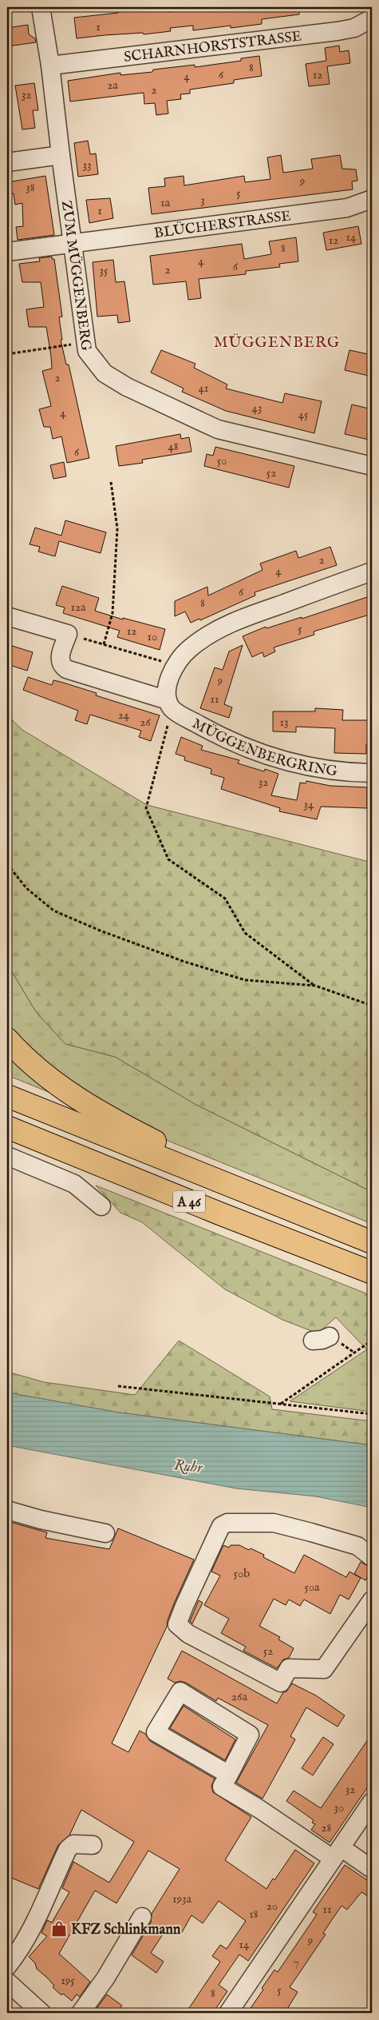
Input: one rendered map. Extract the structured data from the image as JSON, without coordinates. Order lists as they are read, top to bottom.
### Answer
{
  "streets": {
    "highway": ["A 46"],
    "street": [
      "SCHARNHORSTSTRASSE",
      "BLÜCHERSTRASSE",
      "ZUM MÜGGENBERG",
      "MÜGGENBERGRING"
    ]
  },
  "crossings": [
    ["SCHARNHORSTSTRASSE", "ZUM MÜGGENBERG"],
    ["BLÜCHERSTRASSE", "ZUM MÜGGENBERG"]
  ],
  "districts": ["MÜGGENBERG"],
  "water": ["Ruhr"],
  "places": {
    "shop": ["KFZ Schlinkmann"]
  },
  "house_numbers": [
    "1",
    "8",
    "6",
    "12",
    "4",
    "2a",
    "2",
    "32",
    "33",
    "9",
    "38",
    "5",
    "3",
    "1a",
    "1",
    "14",
    "12",
    "8",
    "4",
    "6",
    "2",
    "35",
    "2",
    "41",
    "43",
    "4",
    "45",
    "48",
    "6",
    "50",
    "52",
    "2",
    "4",
    "6",
    "8",
    "12a",
    "5",
    "12",
    "10",
    "9",
    "11",
    "24",
    "26",
    "13",
    "32",
    "34",
    "50b",
    "50a",
    "52",
    "26a",
    "32",
    "30",
    "28",
    "193a",
    "20",
    "11",
    "18",
    "9",
    "14",
    "7",
    "195",
    "5",
    "8"
  ]
}
